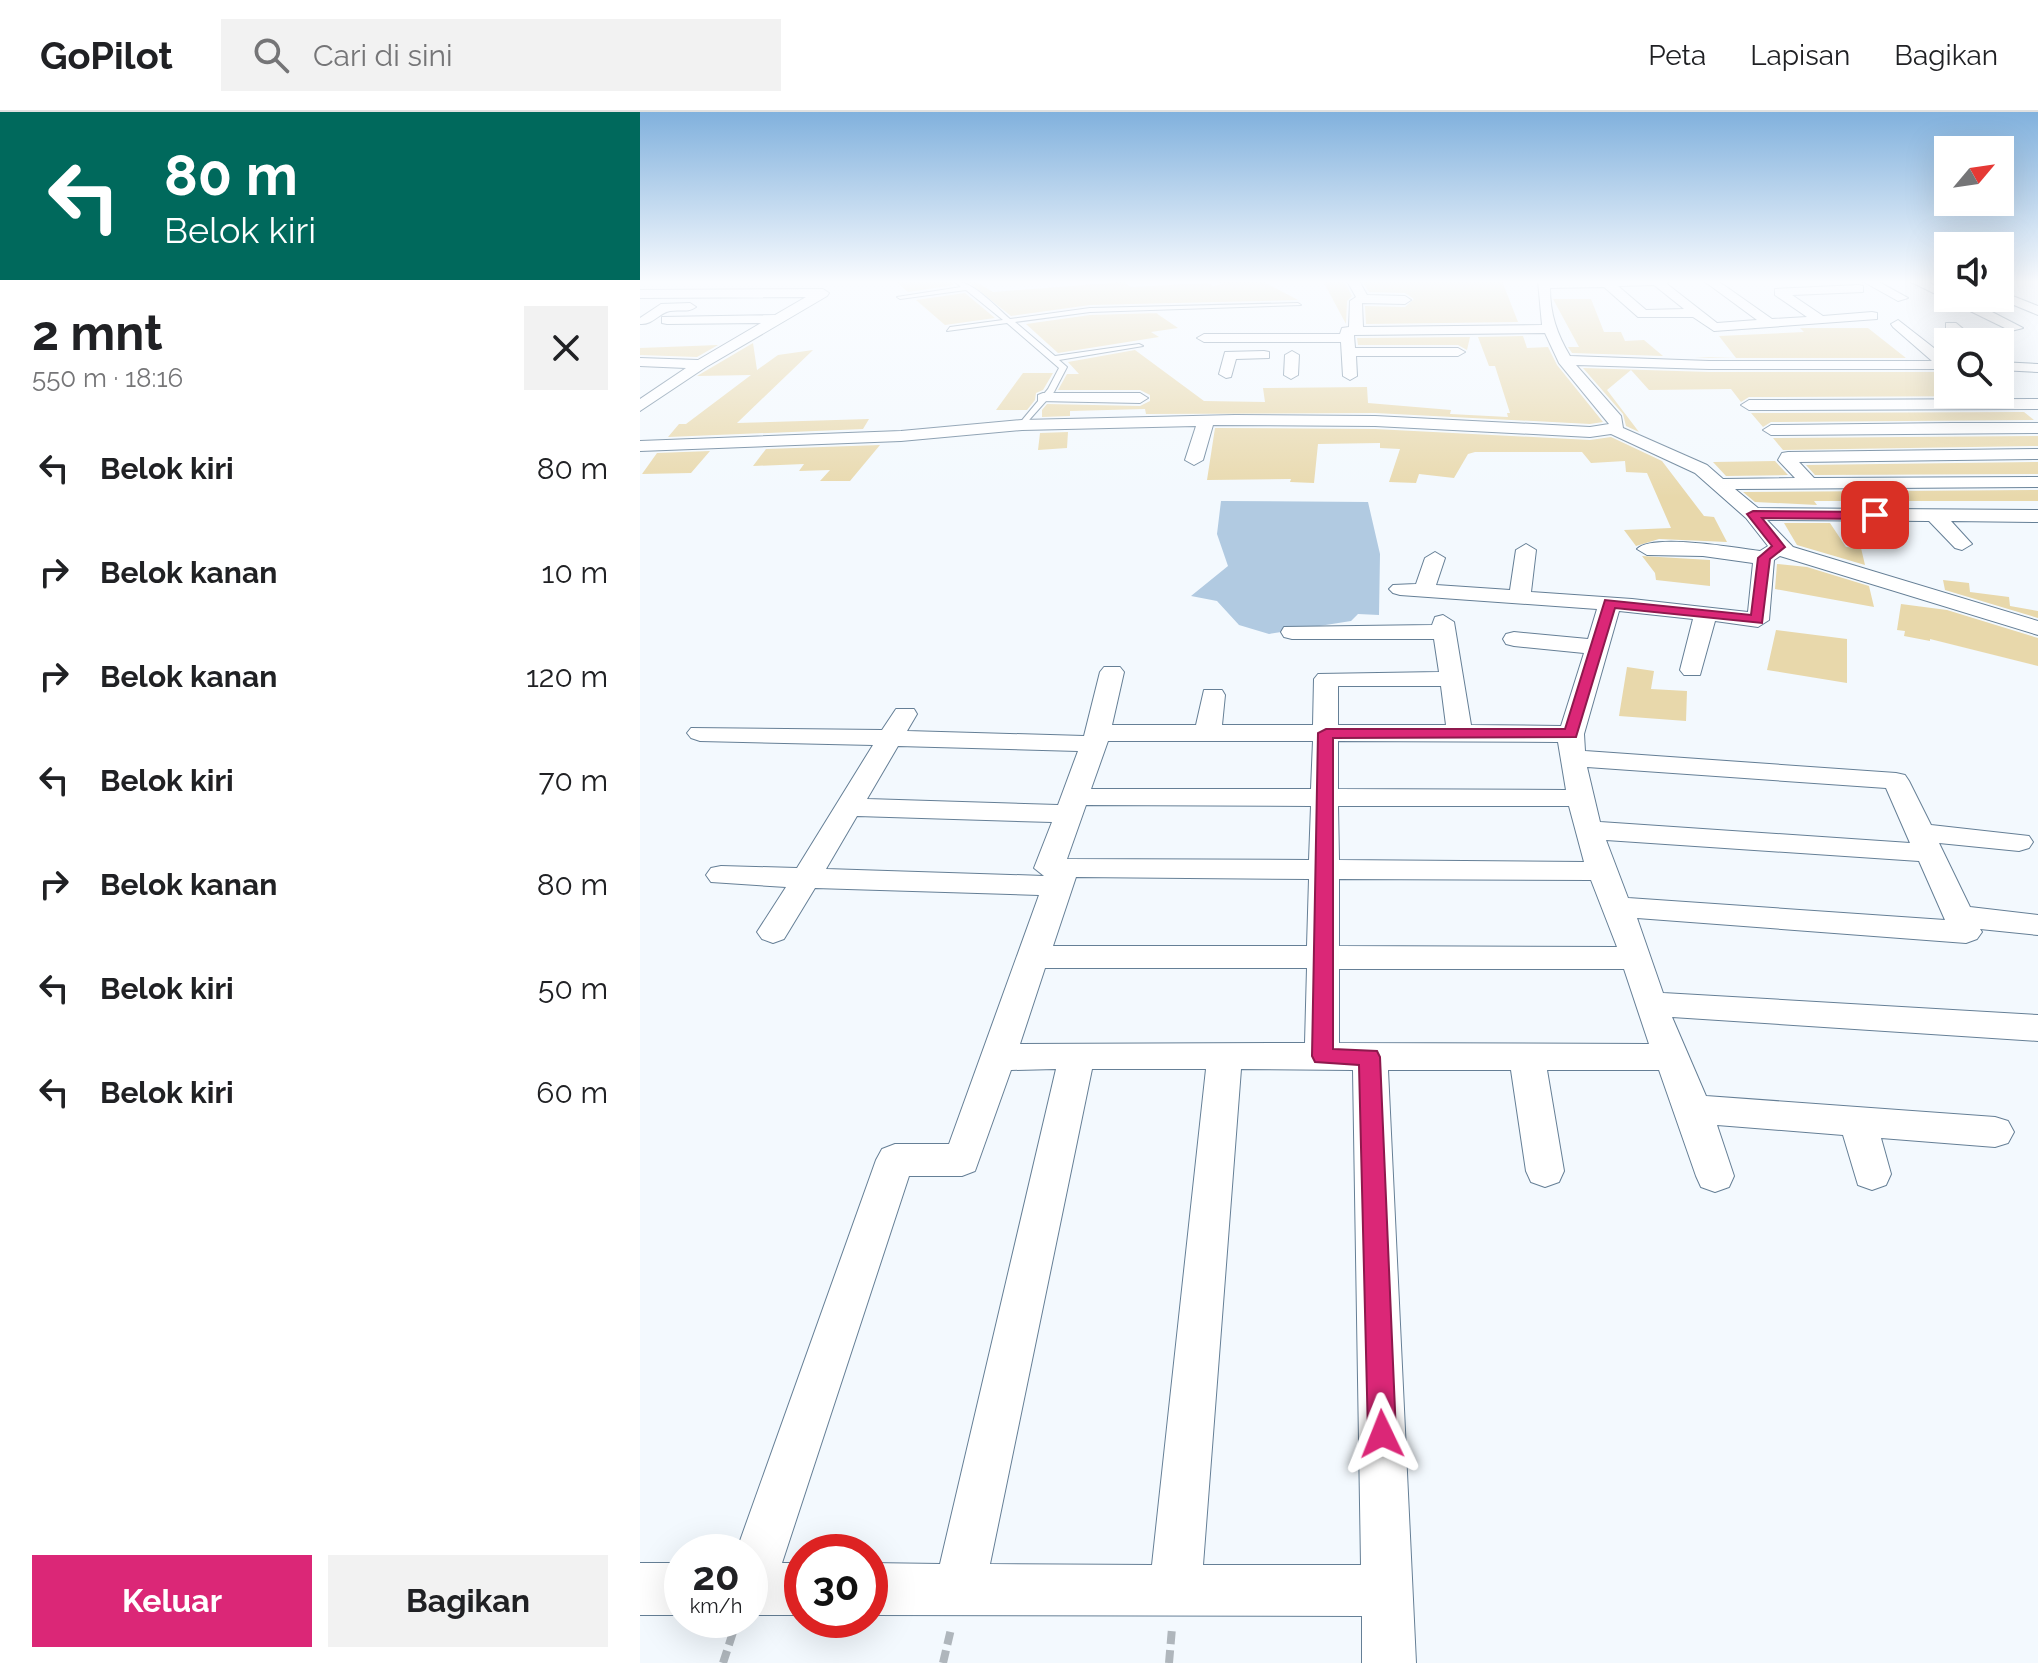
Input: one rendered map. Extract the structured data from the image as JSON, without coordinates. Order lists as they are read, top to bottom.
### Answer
{
  "north": "top right",
  "page": {
    "header": "GoPilot",
    "search": "Cari di sini",
    "nav": ["Peta", "Lapisan", "Bagikan"],
    "turn": ["80 m", "Belok kiri"],
    "heading": ["2 mnt", "550 m · 18:16"],
    "list": [
      {
        "name": "Belok kiri",
        "value": "80 m"
      },
      {
        "name": "Belok kanan",
        "value": "10 m"
      },
      {
        "name": "Belok kanan",
        "value": "120 m"
      },
      {
        "name": "Belok kiri",
        "value": "70 m"
      },
      {
        "name": "Belok kanan",
        "value": "80 m"
      },
      {
        "name": "Belok kiri",
        "value": "50 m"
      },
      {
        "name": "Belok kiri",
        "value": "60 m"
      }
    ],
    "speed": "20 km/h",
    "limit": "30",
    "buttons": ["Keluar", "Bagikan"]
  }
}
